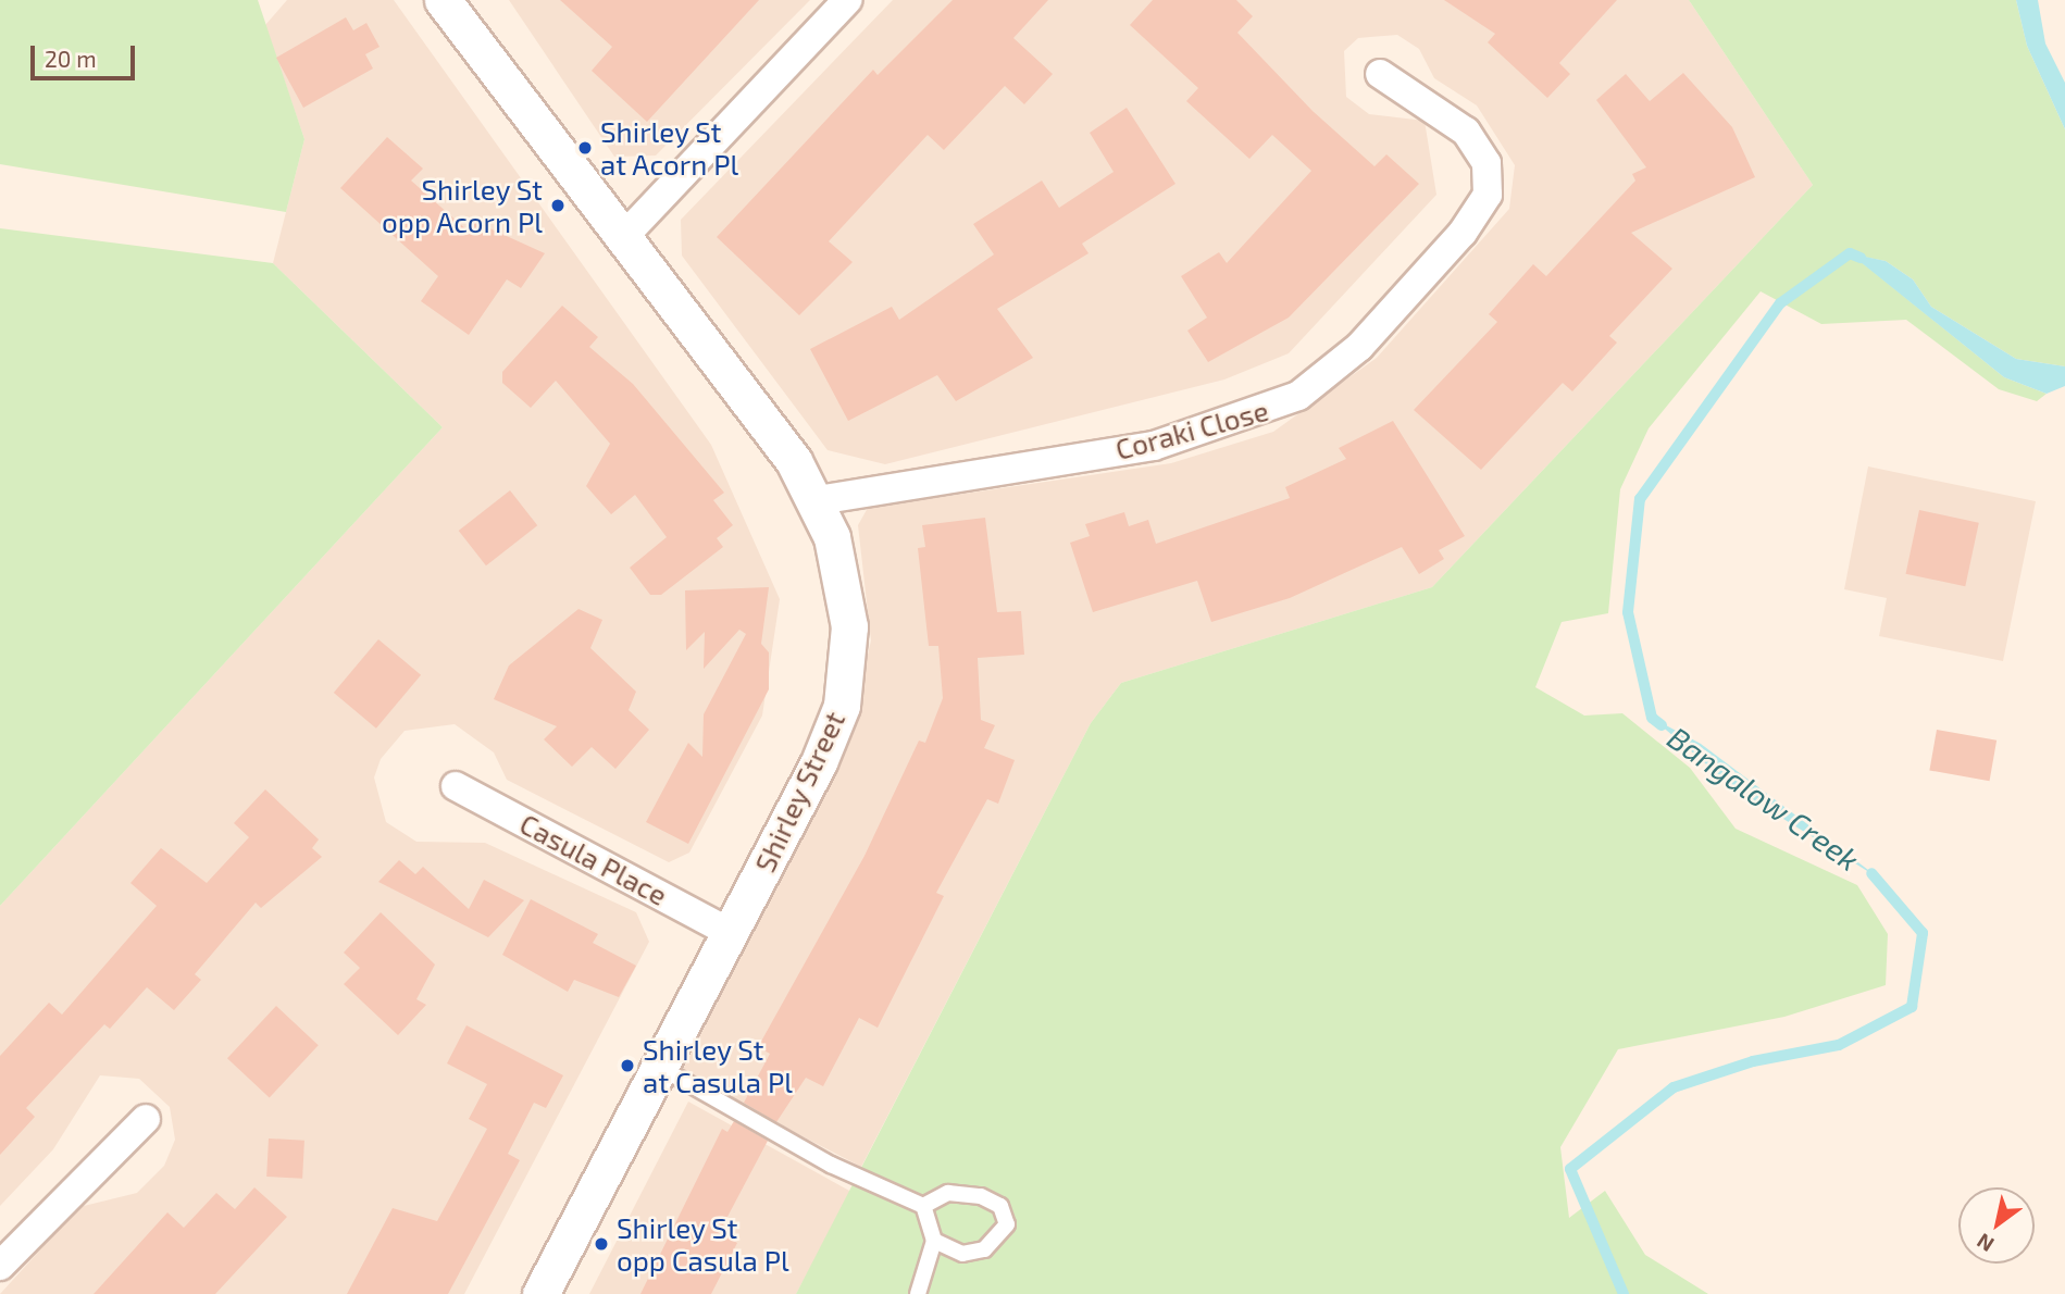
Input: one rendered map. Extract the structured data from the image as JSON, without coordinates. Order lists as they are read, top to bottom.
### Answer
{
  "streets": {
    "street": ["Coraki Close", "Shirley Street", "Casula Place"]
  },
  "crossings": [
    ["Coraki Close", "Shirley Street"],
    ["Shirley Street", "Casula Place"]
  ],
  "water": ["Bangalow Creek"],
  "places": [
    "Shirley St at Acorn Pl",
    "Shirley St opp Acorn Pl",
    "Shirley St at Casula Pl",
    "Shirley St opp Casula Pl"
  ],
  "scale_bar": "20 m",
  "north": "bottom left"
}
